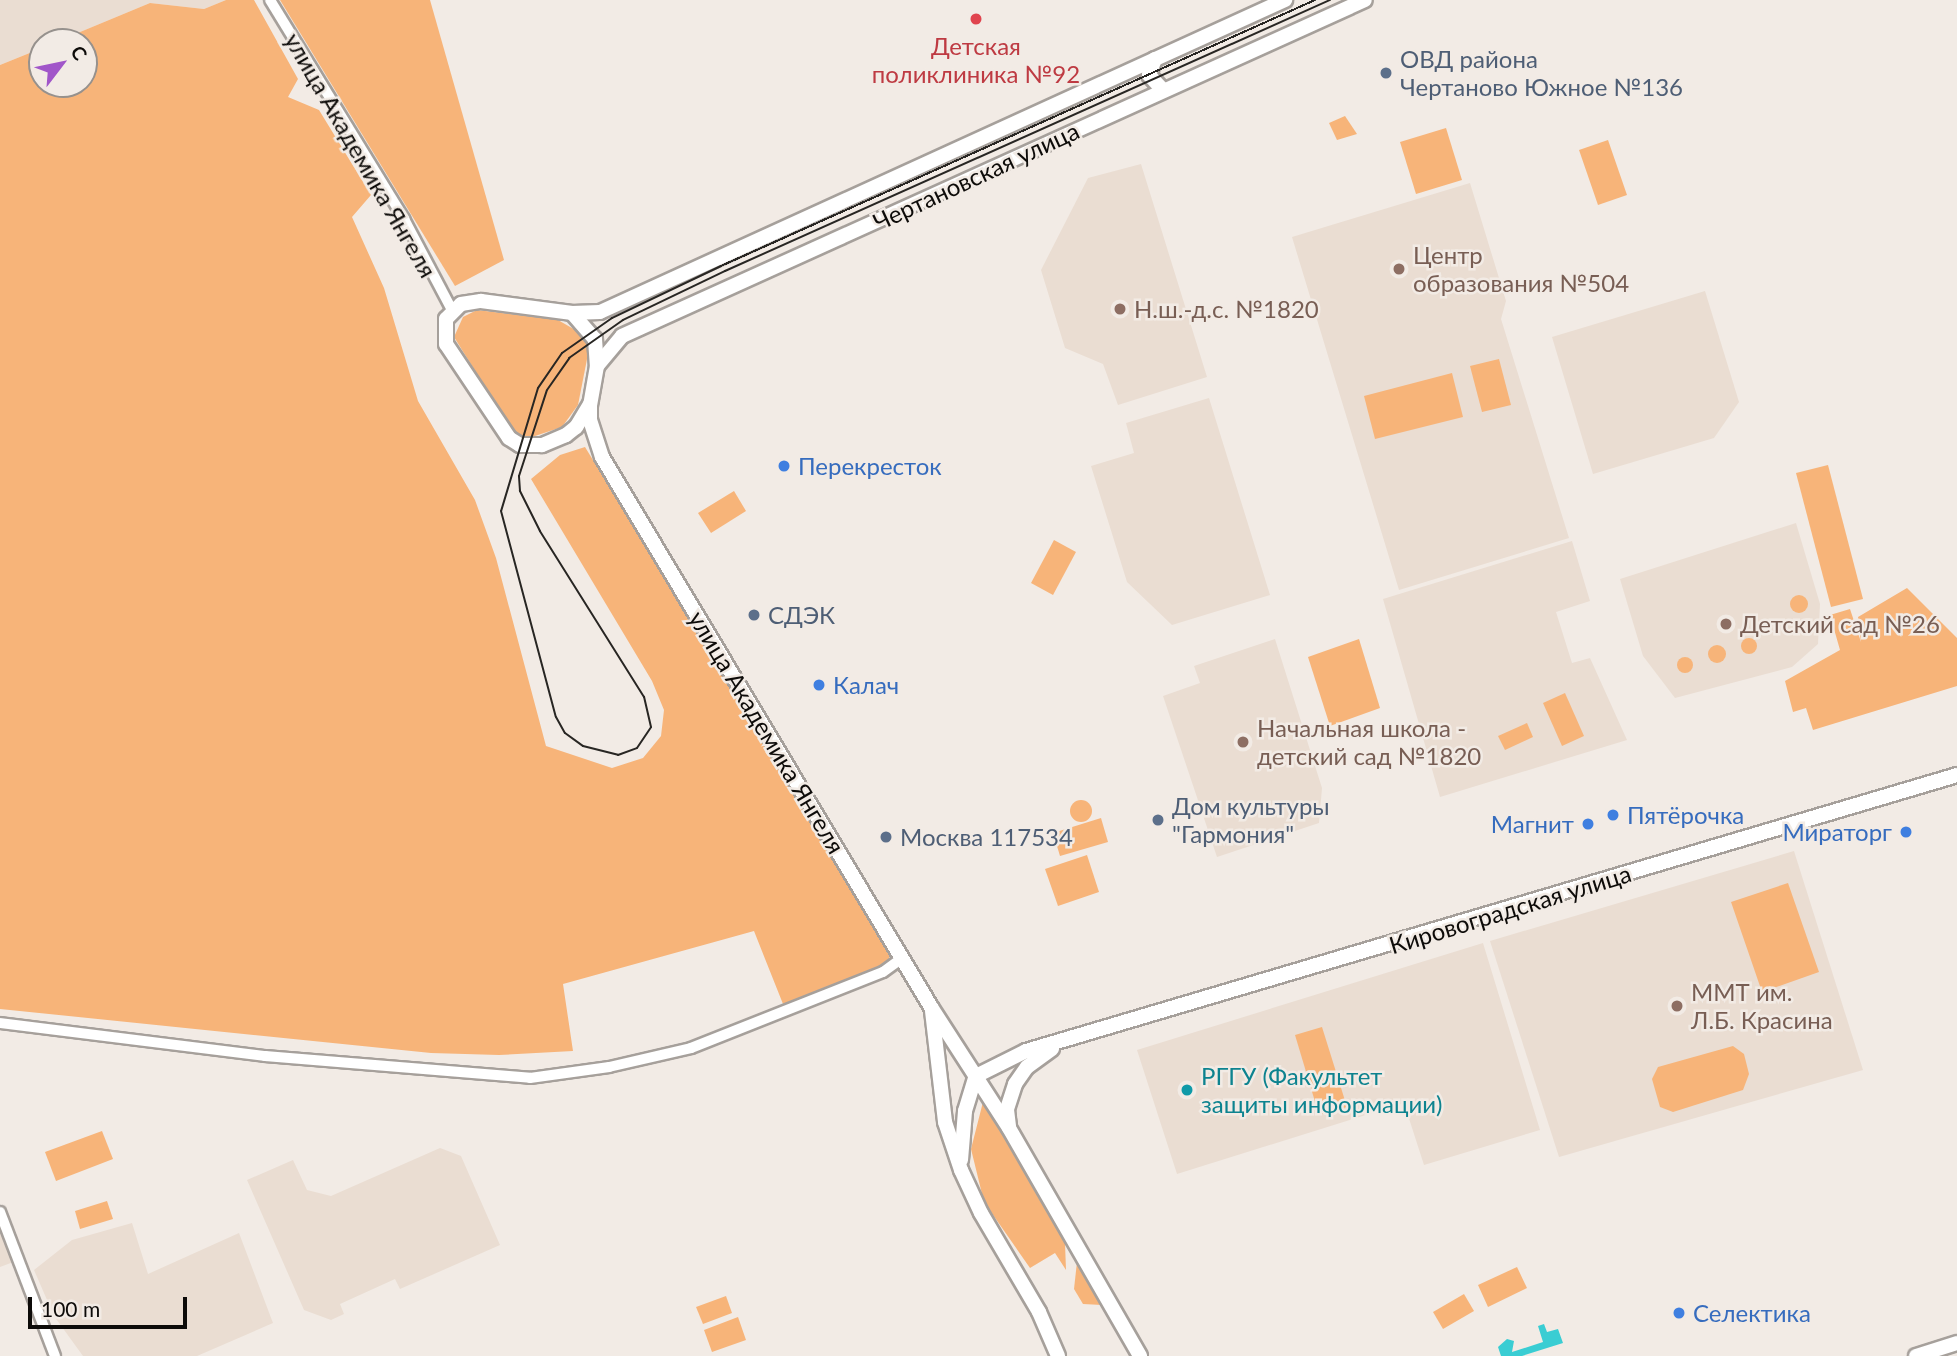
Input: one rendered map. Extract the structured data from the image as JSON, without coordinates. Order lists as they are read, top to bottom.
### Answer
{
  "streets": {
    "main road": ["улица Академика Янгеля", "Чертановская улица", "Кировоградская улица"]
  },
  "crossings": [
    ["улица Академика Янгеля", "Чертановская улица"],
    ["улица Академика Янгеля", "Кировоградская улица"]
  ],
  "places": [
    "Детская поликлиника №92",
    "ОВД района Чертаново Южное №136",
    "Центр образования №504",
    "Н.ш.-д.с. №1820",
    "Перекресток",
    "СДЭК",
    "Детский сад №26",
    "Калач",
    "Начальная школа - детский сад №1820",
    "Пятёрочка",
    "Дом культуры \"Гармония\"",
    "Магнит",
    "Мираторг",
    "Москва 117534",
    "ММТ им. Л.Б. Красина",
    "РГГУ (Факультет защиты информации)",
    "Селектика"
  ],
  "scale_bar": "100 m",
  "north": "top right"
}
